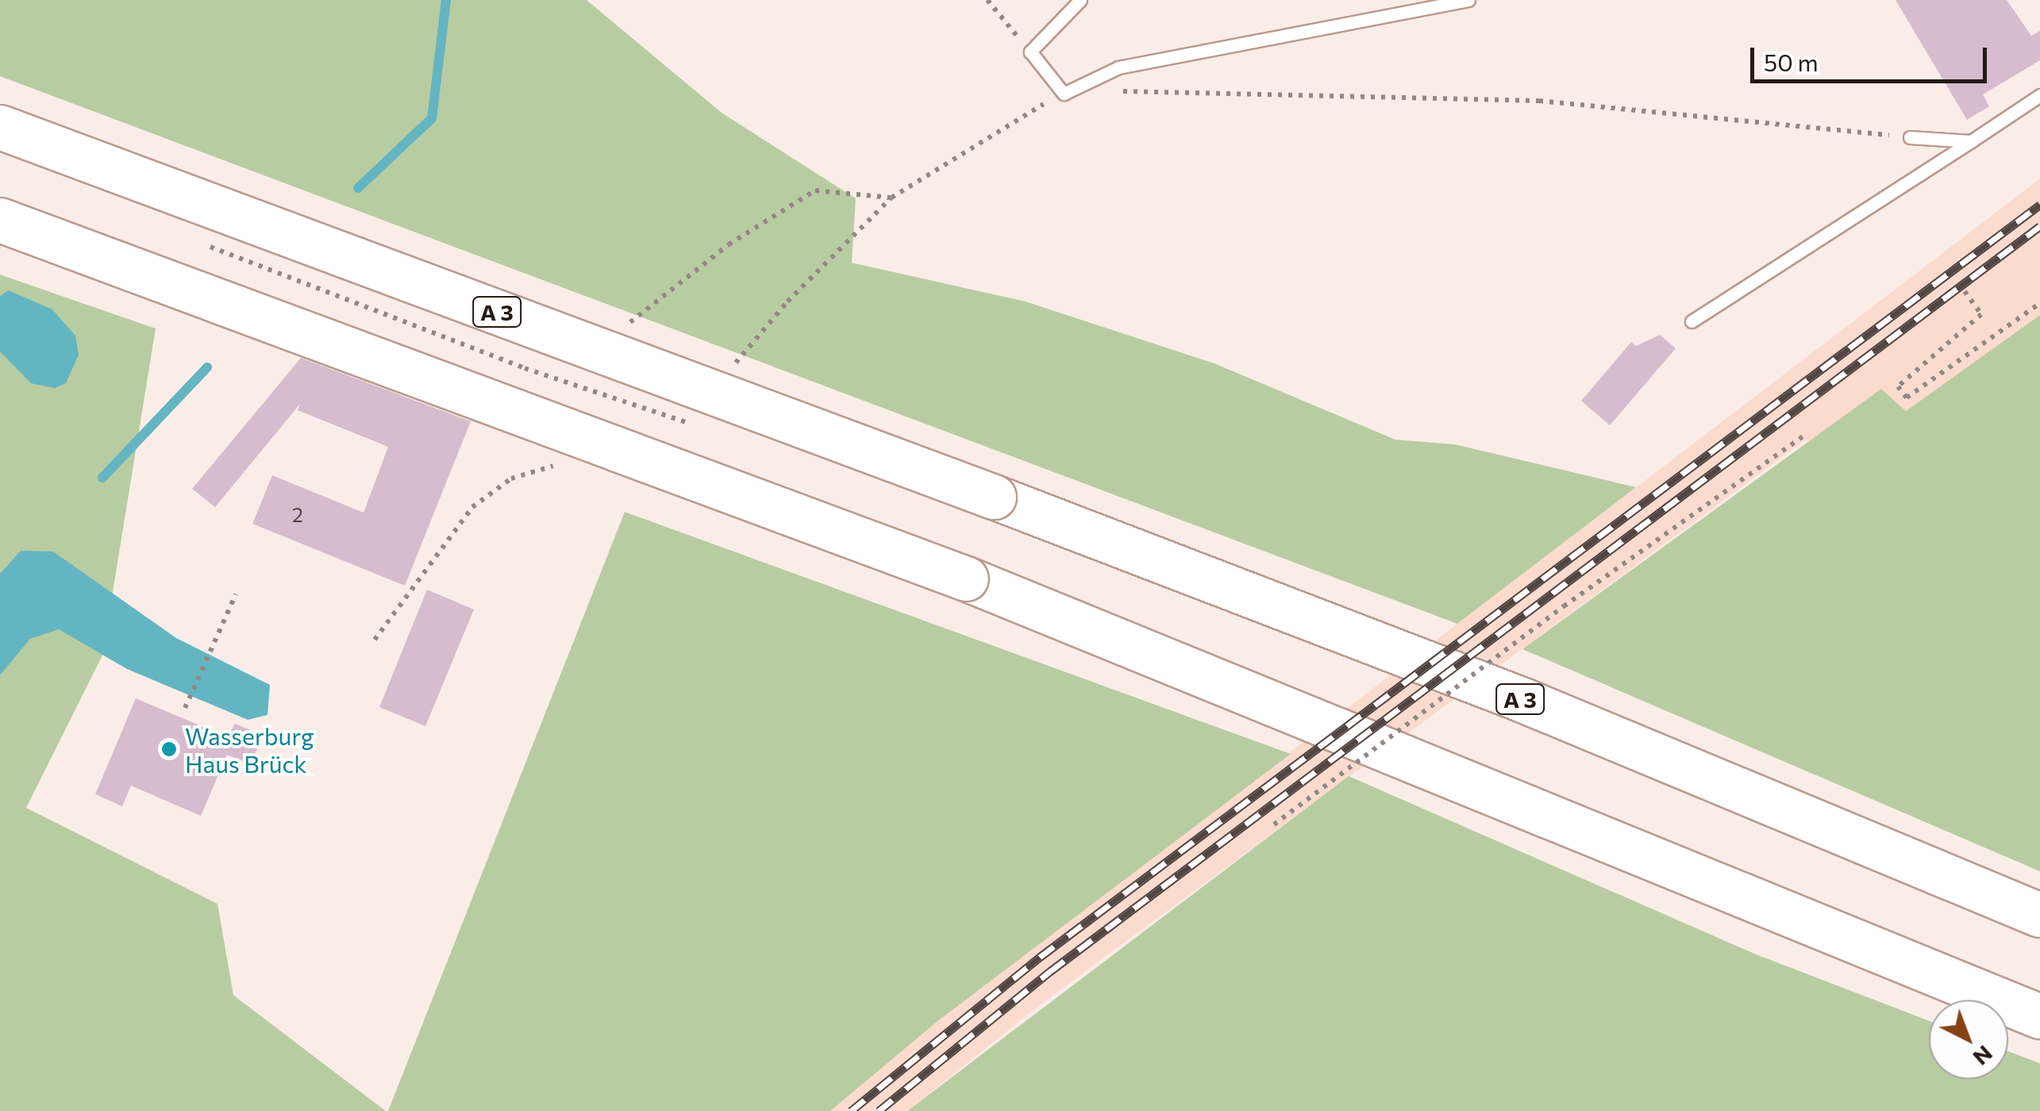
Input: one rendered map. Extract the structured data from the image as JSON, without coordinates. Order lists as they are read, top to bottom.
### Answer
{
  "streets": {
    "highway": ["A 3"]
  },
  "places": ["Wasserburg Haus Brück"],
  "house_numbers": ["2"],
  "scale_bar": "50 m",
  "north": "bottom right"
}
